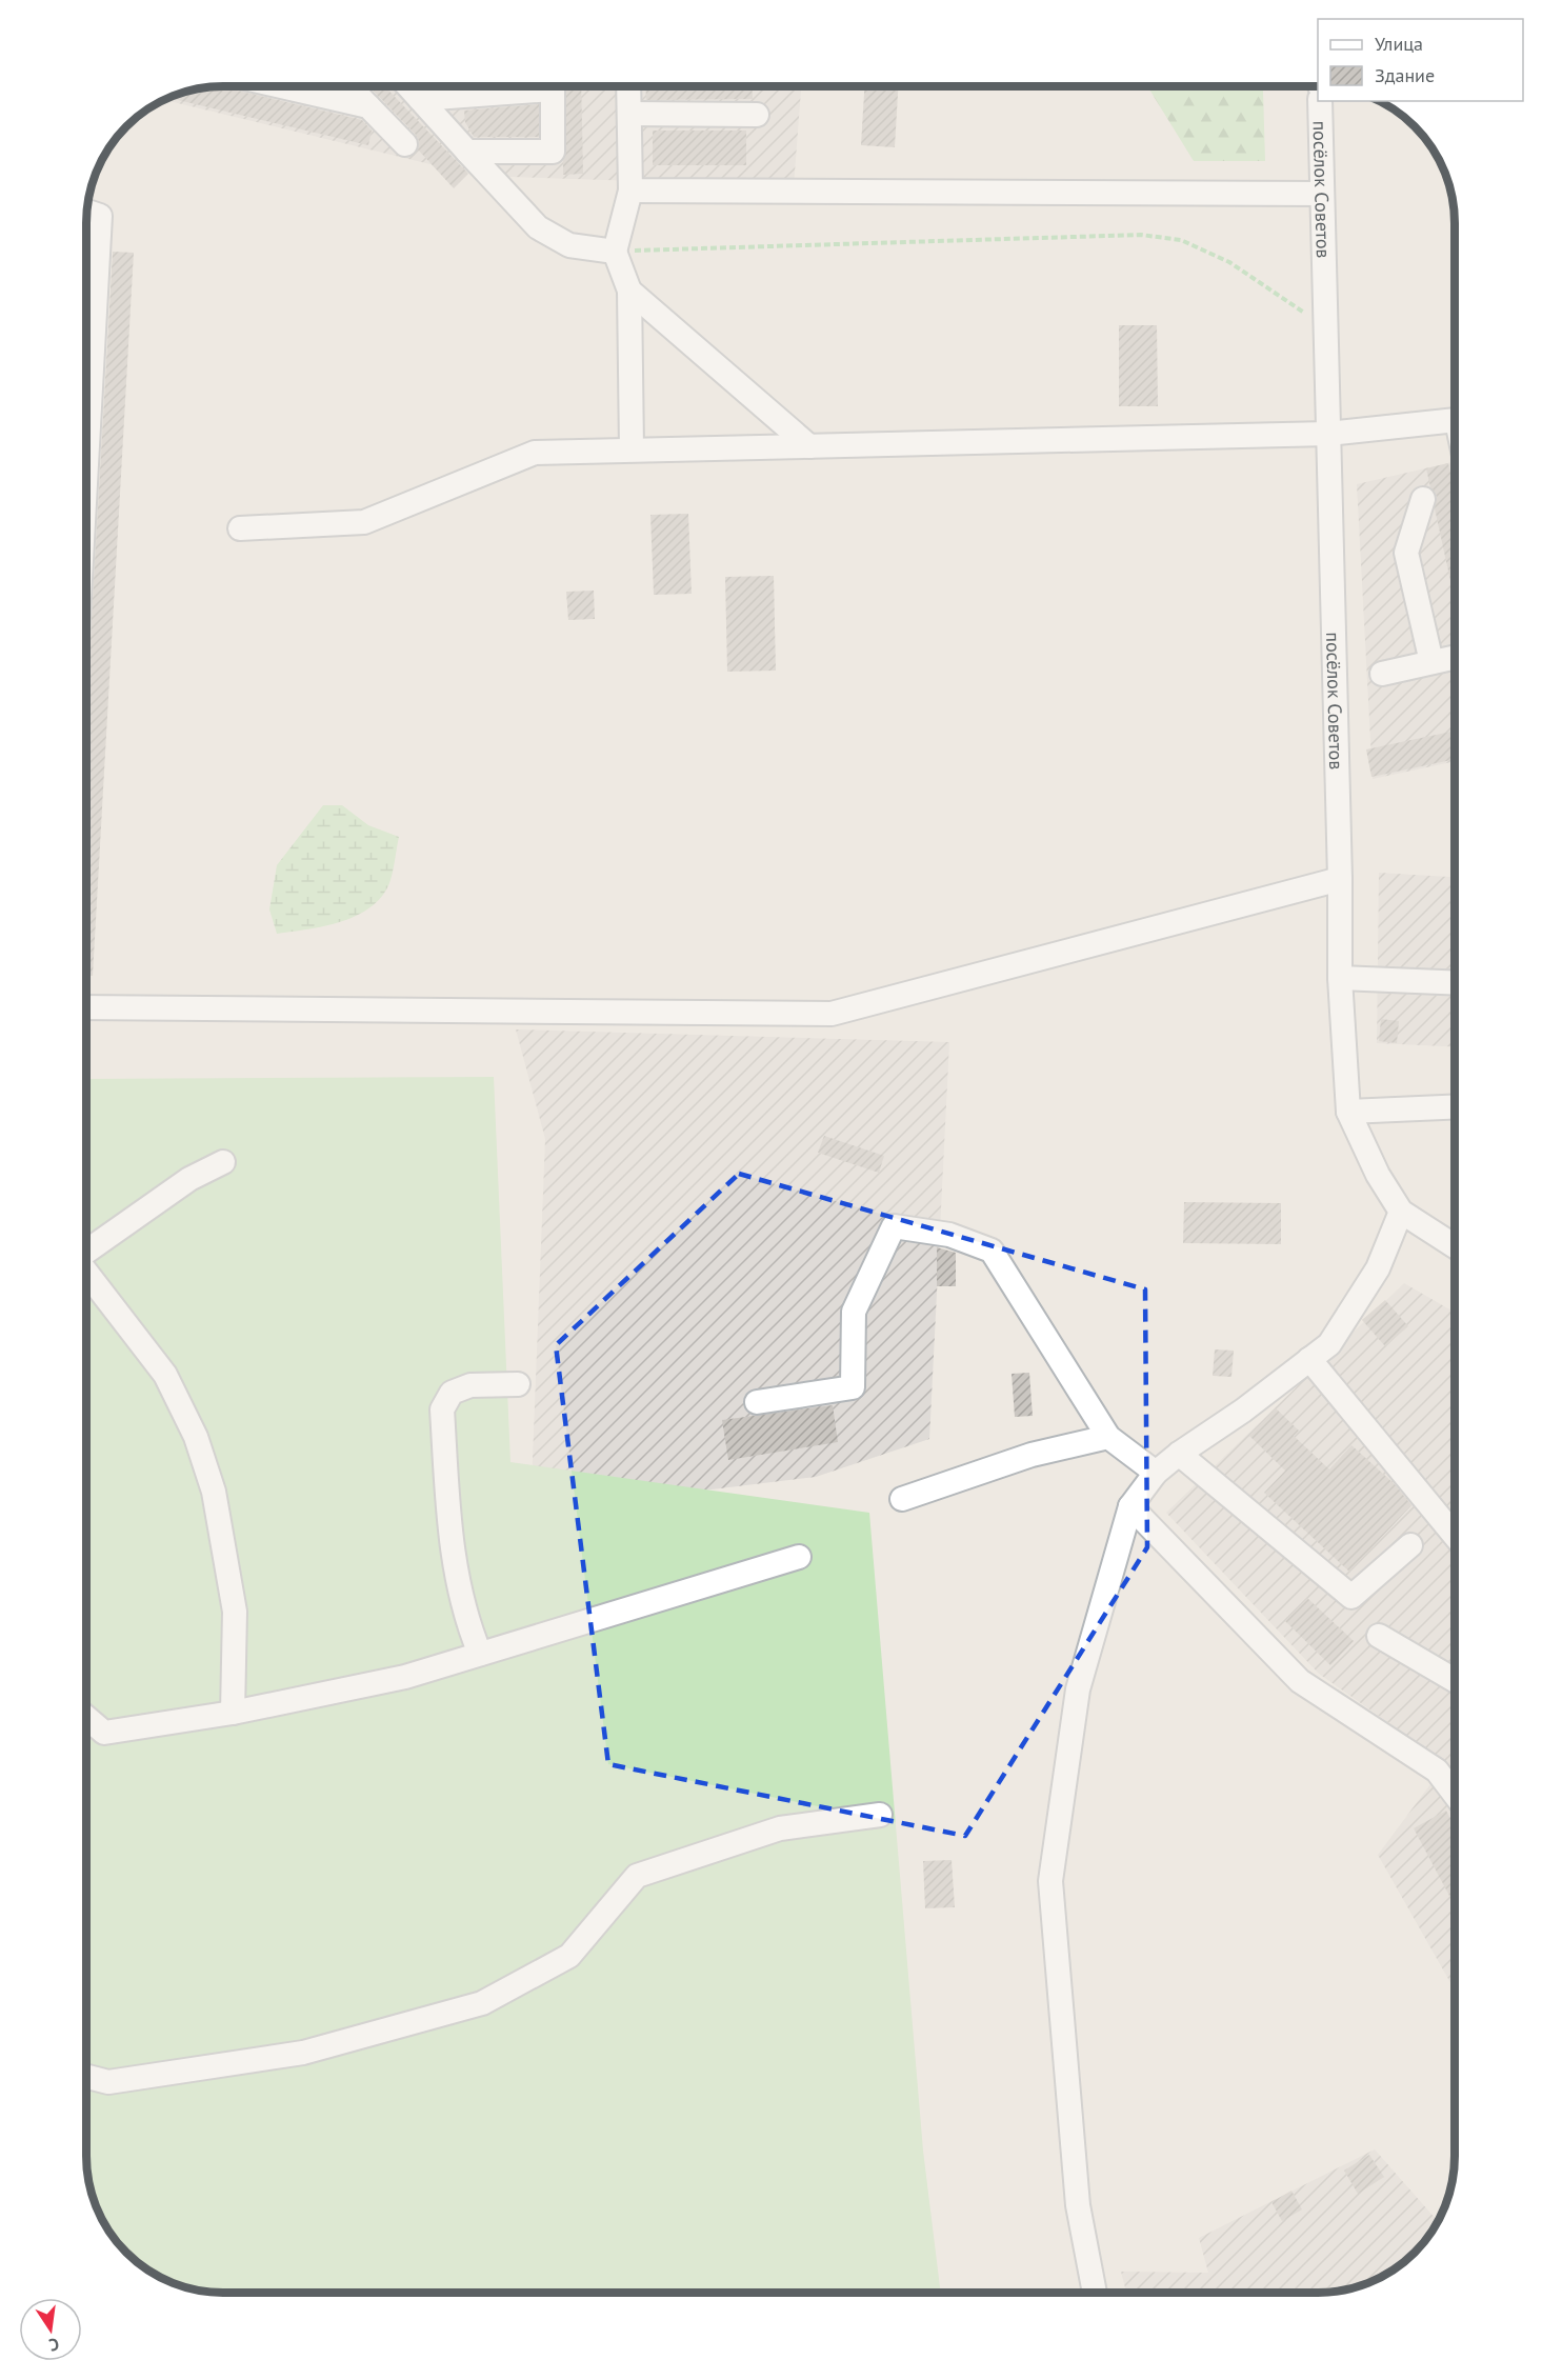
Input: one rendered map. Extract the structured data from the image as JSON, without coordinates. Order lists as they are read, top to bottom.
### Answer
{
  "streets": {
    "street": ["посёлок Советов"]
  },
  "legend": ["Улица", "Здание"],
  "north": "bottom"
}
